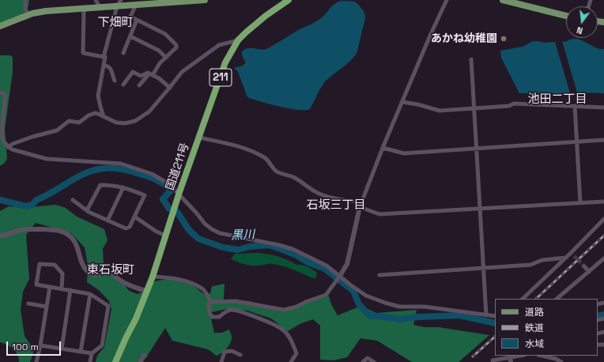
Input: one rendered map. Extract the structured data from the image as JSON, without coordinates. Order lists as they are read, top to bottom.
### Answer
{
  "streets": {
    "highway": ["211", "国道211号"]
  },
  "districts": [
    "下畑町",
    "池田二丁目",
    "石坂三丁目",
    "東石坂町"
  ],
  "water": ["黒川"],
  "places": ["あかね幼稚園"],
  "legend": ["道路", "鉄道", "水域"],
  "scale_bar": "100 m",
  "north": "bottom"
}
